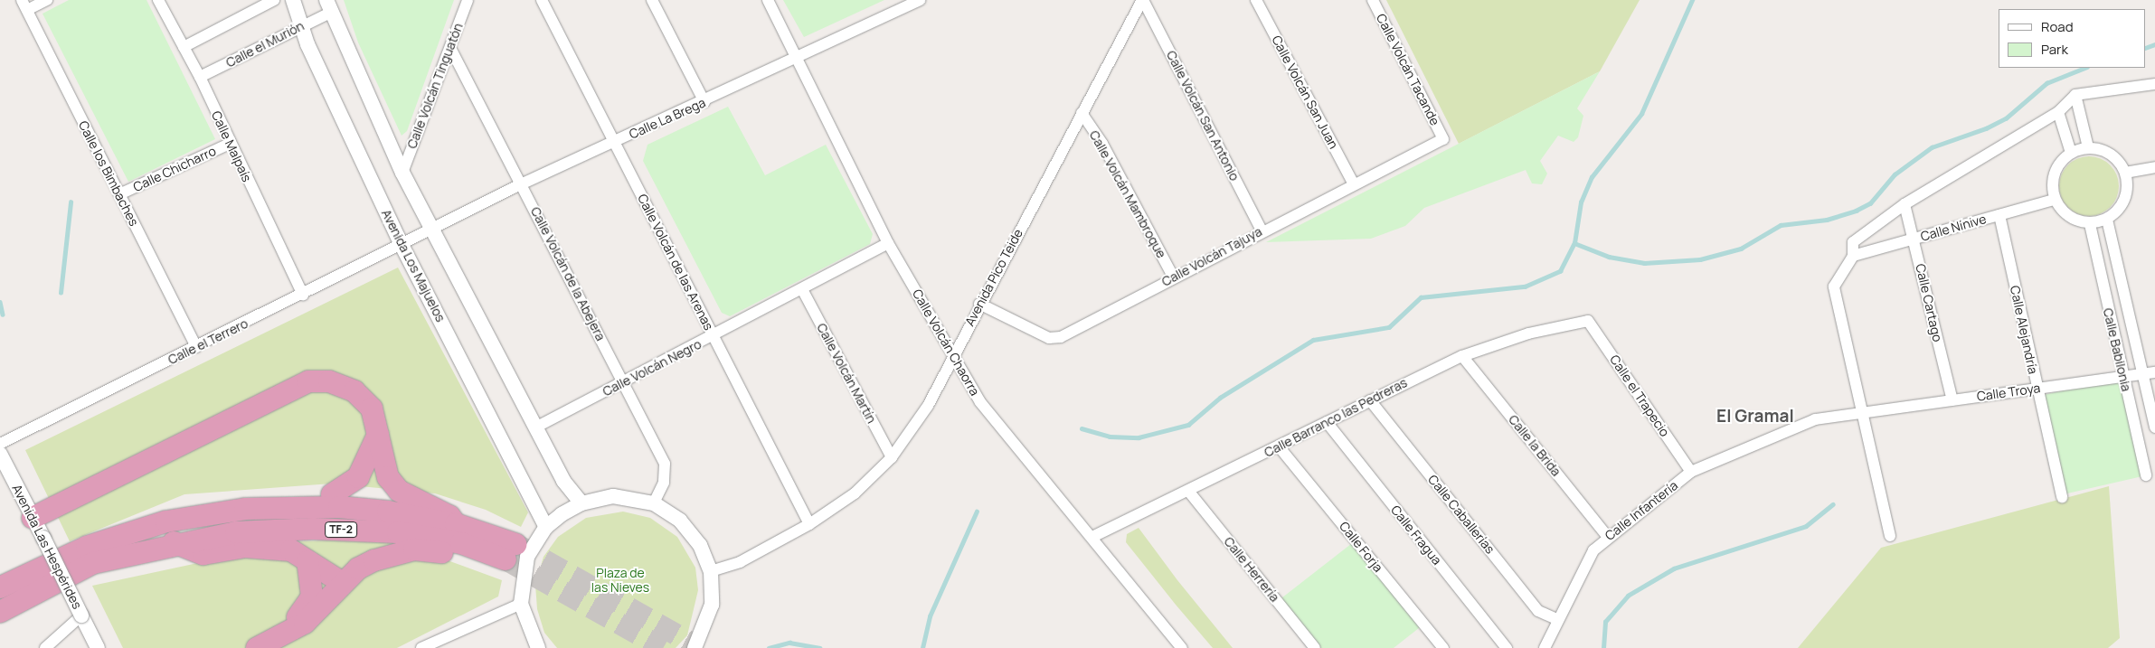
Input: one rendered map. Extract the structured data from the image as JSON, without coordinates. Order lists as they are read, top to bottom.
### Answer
{
  "streets": {
    "highway": ["TF-2"],
    "street": [
      "Calle el Murión",
      "Calle Volcán Tacande",
      "Calle Volcán Tinguatón",
      "Calle Volcán San Juan",
      "Calle Volcán San Antonio",
      "Calle La Brega",
      "Calle Malpaís",
      "Calle Chicharro",
      "Calle los Bimbaches",
      "Calle Volcán Mambroque",
      "Calle Nínive",
      "Calle Volcán Tajuya",
      "Calle Volcán de las Arenas",
      "Avenida Los Majuelos",
      "Calle Volcán de la Abejera",
      "Avenida Pico Teide",
      "Calle Cartago",
      "Calle Alejandría",
      "Calle el Terrero",
      "Calle Volcán Chaorra",
      "Calle Babilonia",
      "Calle Volcán Negro",
      "Calle Volcán Martín",
      "Calle Troya",
      "Calle el Trapecio",
      "Calle Barranco las Pedreras",
      "Calle la Brida",
      "Calle Infantería",
      "Calle Caballerías",
      "Calle Fragua",
      "Avenida Las Hespérides",
      "Calle Forja",
      "Calle Herrería"
    ]
  },
  "crossings": [
    ["Calle el Murión", "Calle Malpaís"],
    ["Calle el Murión", "Avenida Los Majuelos"],
    ["Calle Volcán Tacande", "Calle Volcán Tajuya"],
    ["Calle Volcán Tinguatón", "Calle Volcán de la Abejera"],
    ["Calle Volcán San Juan", "Calle Volcán Tajuya"],
    ["Calle Volcán San Antonio", "Calle Volcán Tajuya"],
    ["Calle Volcán San Antonio", "Avenida Pico Teide"],
    ["Calle La Brega", "Calle Volcán de las Arenas"],
    ["Calle La Brega", "Calle Volcán de la Abejera"],
    ["Calle La Brega", "Calle el Terrero"],
    ["Calle La Brega", "Calle Volcán Chaorra"],
    ["Calle Malpaís", "Calle Chicharro"],
    ["Calle Malpaís", "Calle el Terrero"],
    ["Calle Chicharro", "Calle los Bimbaches"],
    ["Calle los Bimbaches", "Calle el Terrero"],
    ["Calle Volcán Mambroque", "Calle Volcán Tajuya"],
    ["Calle Volcán Mambroque", "Avenida Pico Teide"],
    ["Calle Nínive", "Calle Cartago"],
    ["Calle Nínive", "Calle Alejandría"],
    ["Calle Nínive", "Calle Babilonia"],
    ["Calle Volcán Tajuya", "Avenida Pico Teide"],
    ["Calle Volcán de las Arenas", "Avenida Pico Teide"],
    ["Calle Volcán de las Arenas", "Calle Volcán Negro"],
    ["Avenida Los Majuelos", "Calle el Terrero"],
    ["Calle Volcán de la Abejera", "Calle Volcán Negro"],
    ["Avenida Pico Teide", "Calle Volcán Chaorra"],
    ["Avenida Pico Teide", "Calle Volcán Martín"],
    ["Calle Cartago", "Calle Troya"],
    ["Calle Alejandría", "Calle Troya"],
    ["Calle Volcán Chaorra", "Calle Volcán Negro"],
    ["Calle Volcán Chaorra", "Calle Barranco las Pedreras"],
    ["Calle Babilonia", "Calle Troya"],
    ["Calle Volcán Negro", "Calle Volcán Martín"],
    ["Calle Troya", "Calle Infantería"],
    ["Calle el Trapecio", "Calle Barranco las Pedreras"],
    ["Calle el Trapecio", "Calle Infantería"],
    ["Calle Barranco las Pedreras", "Calle la Brida"],
    ["Calle Barranco las Pedreras", "Calle Caballerías"],
    ["Calle Barranco las Pedreras", "Calle Fragua"],
    ["Calle Barranco las Pedreras", "Calle Forja"],
    ["Calle Barranco las Pedreras", "Calle Herrería"],
    ["Calle la Brida", "Calle Infantería"],
    ["Calle Infantería", "Calle Caballerías"]
  ],
  "districts": ["El Gramal"],
  "parks": ["Plaza de las Nieves"],
  "legend": ["Road", "Park"]
}
